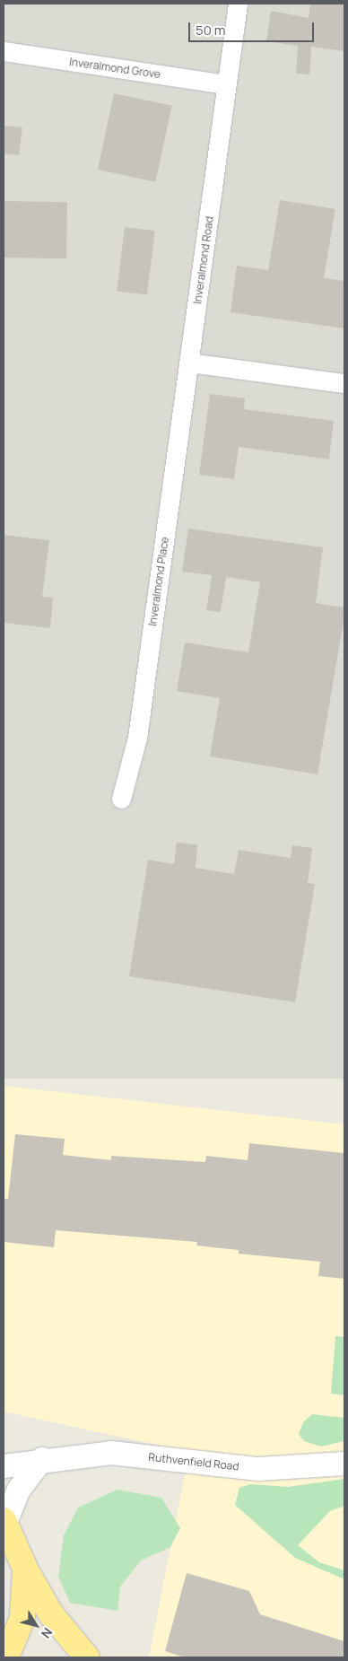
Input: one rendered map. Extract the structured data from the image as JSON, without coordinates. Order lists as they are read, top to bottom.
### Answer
{
  "streets": {
    "street": [
      "Inveralmond Grove",
      "Inveralmond Road",
      "Inveralmond Place",
      "Ruthvenfield Road"
    ]
  },
  "crossings": [
    ["Inveralmond Grove", "Inveralmond Road"],
    ["Inveralmond Road", "Inveralmond Place"]
  ],
  "scale_bar": "50 m",
  "north": "bottom right"
}
